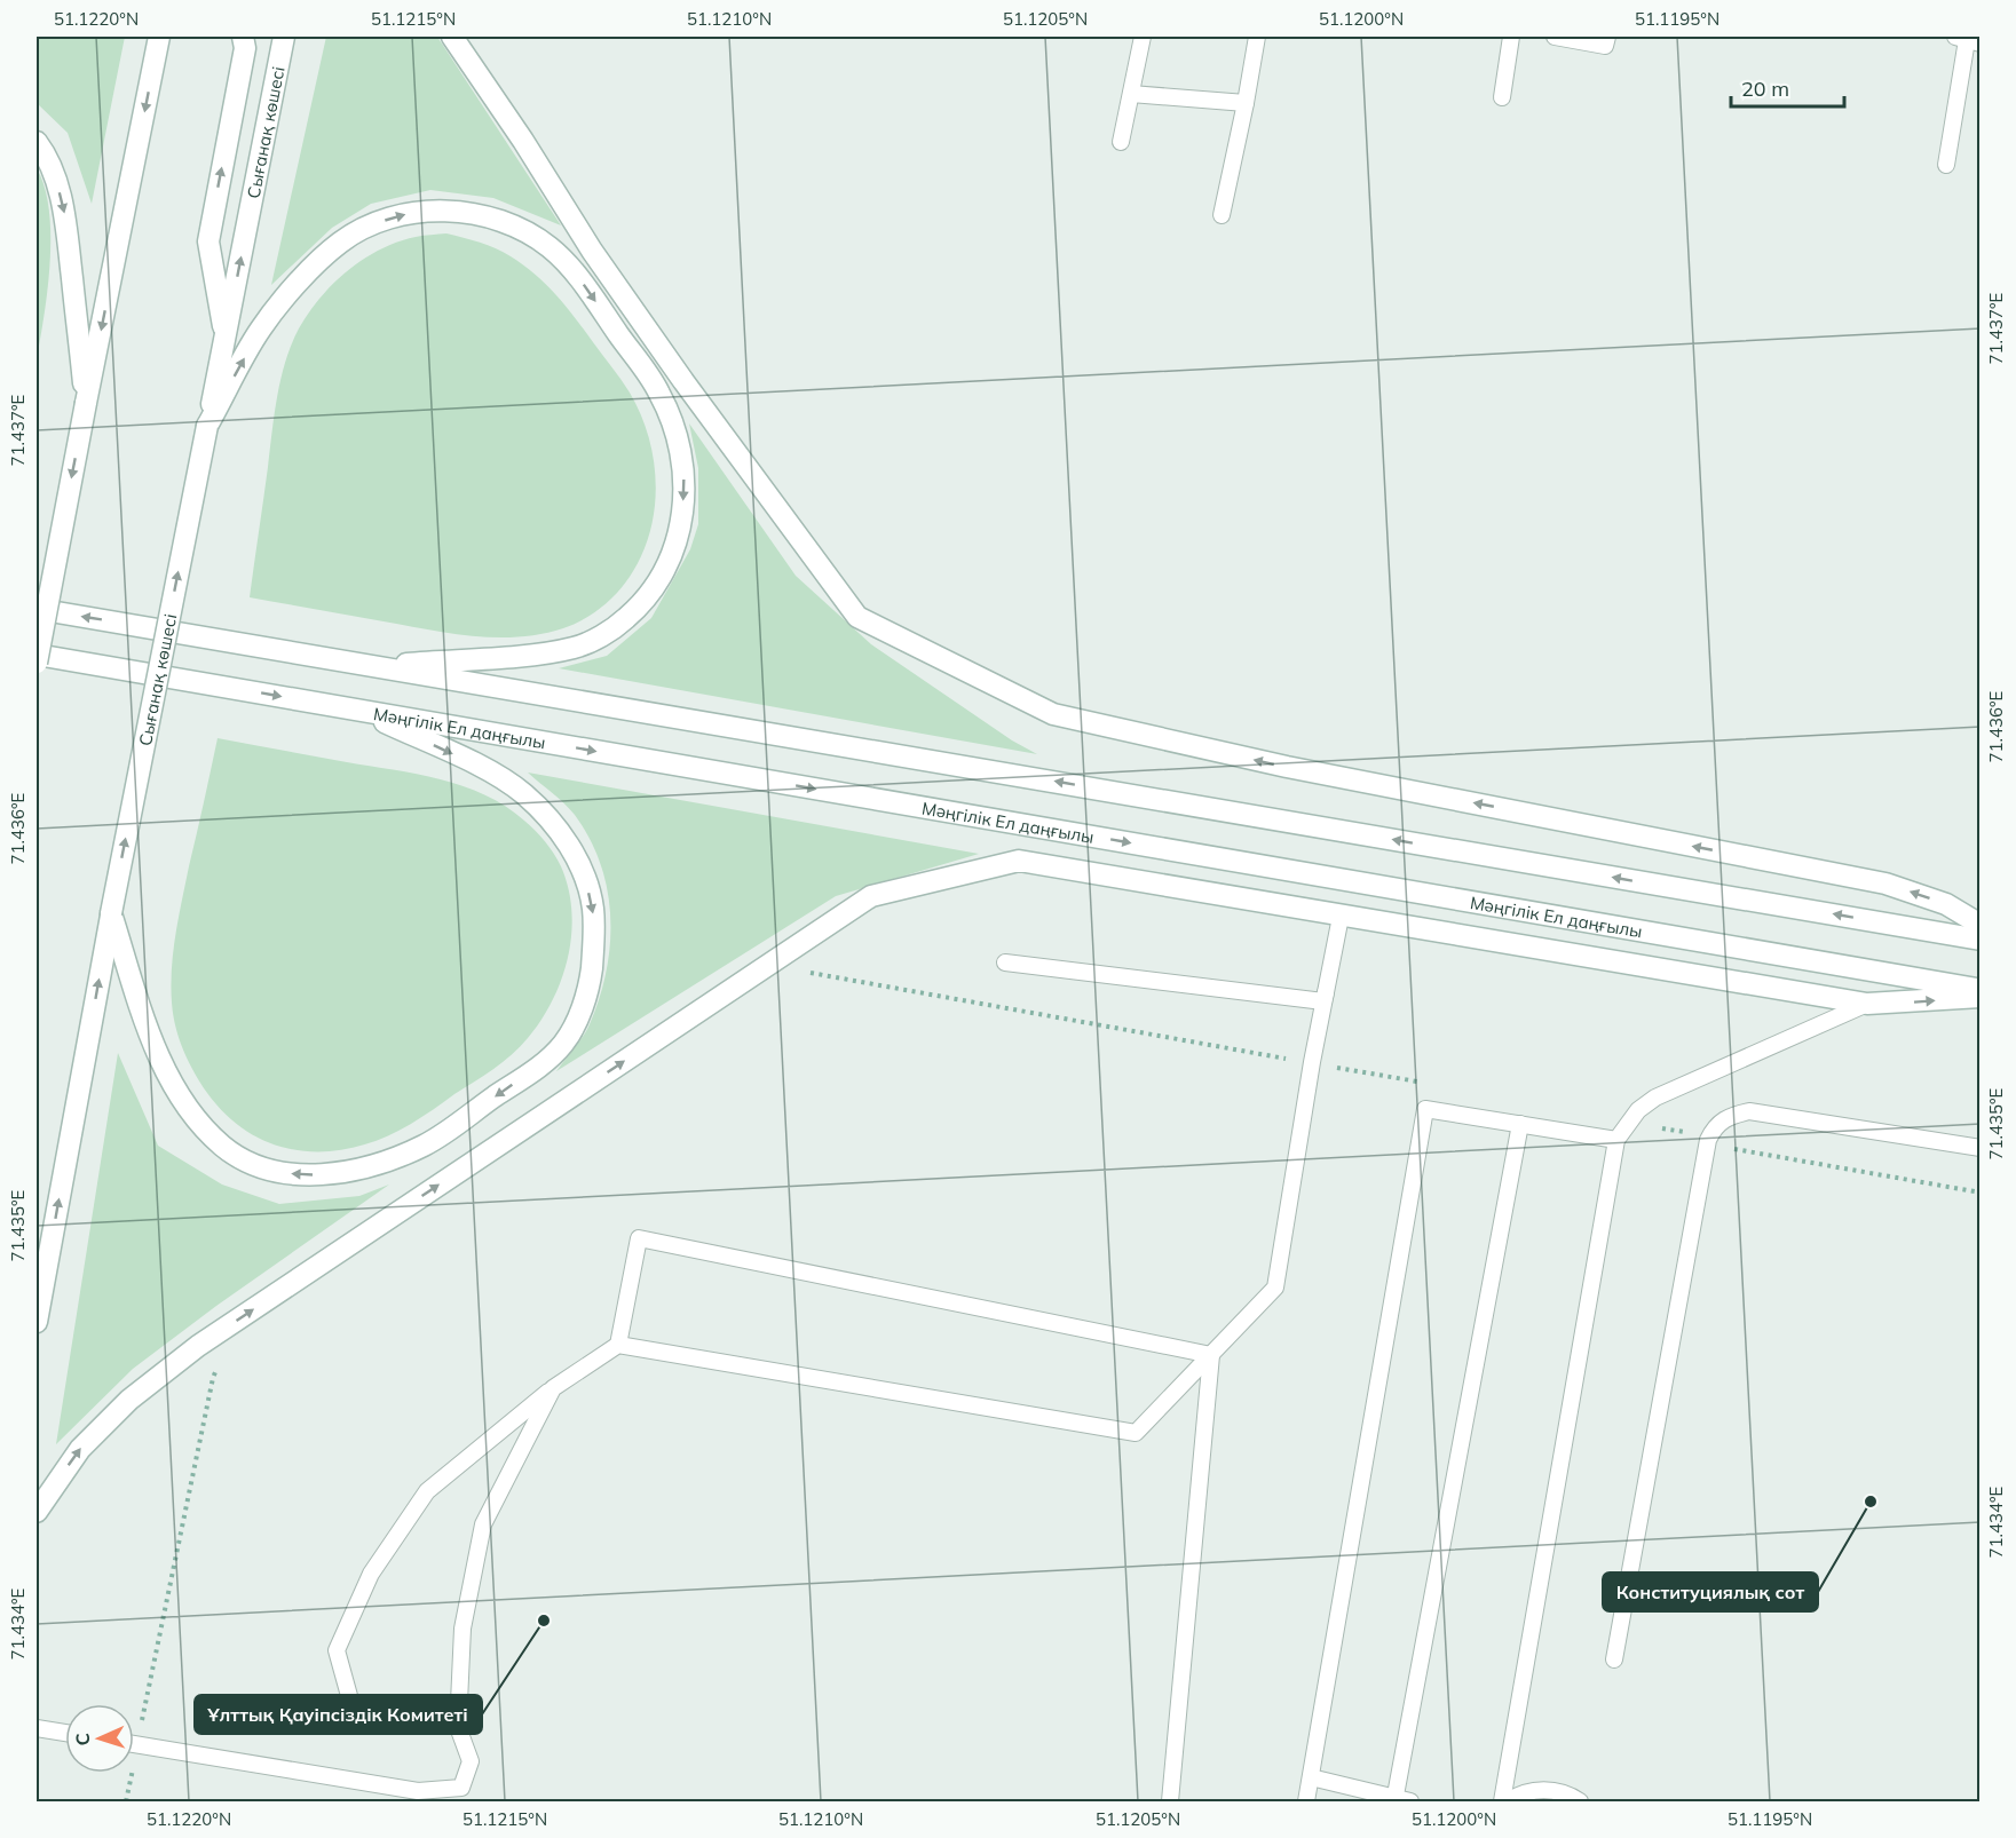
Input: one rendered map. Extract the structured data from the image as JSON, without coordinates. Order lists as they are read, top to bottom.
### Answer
{
  "streets": {
    "main road": ["Сығанақ көшесі", "Мәңгілік Ел даңғылы"]
  },
  "places": ["Конституциялық сот", "Ұлттық Қауіпсіздік Комитеті"],
  "scale_bar": "20 m",
  "north": "left",
  "coordinates": [
    "51.1220°N",
    "51.1215°N",
    "51.1210°N",
    "51.1205°N",
    "51.1200°N",
    "51.1195°N",
    "71.437°E",
    "71.436°E",
    "71.435°E",
    "71.434°E"
  ]
}
